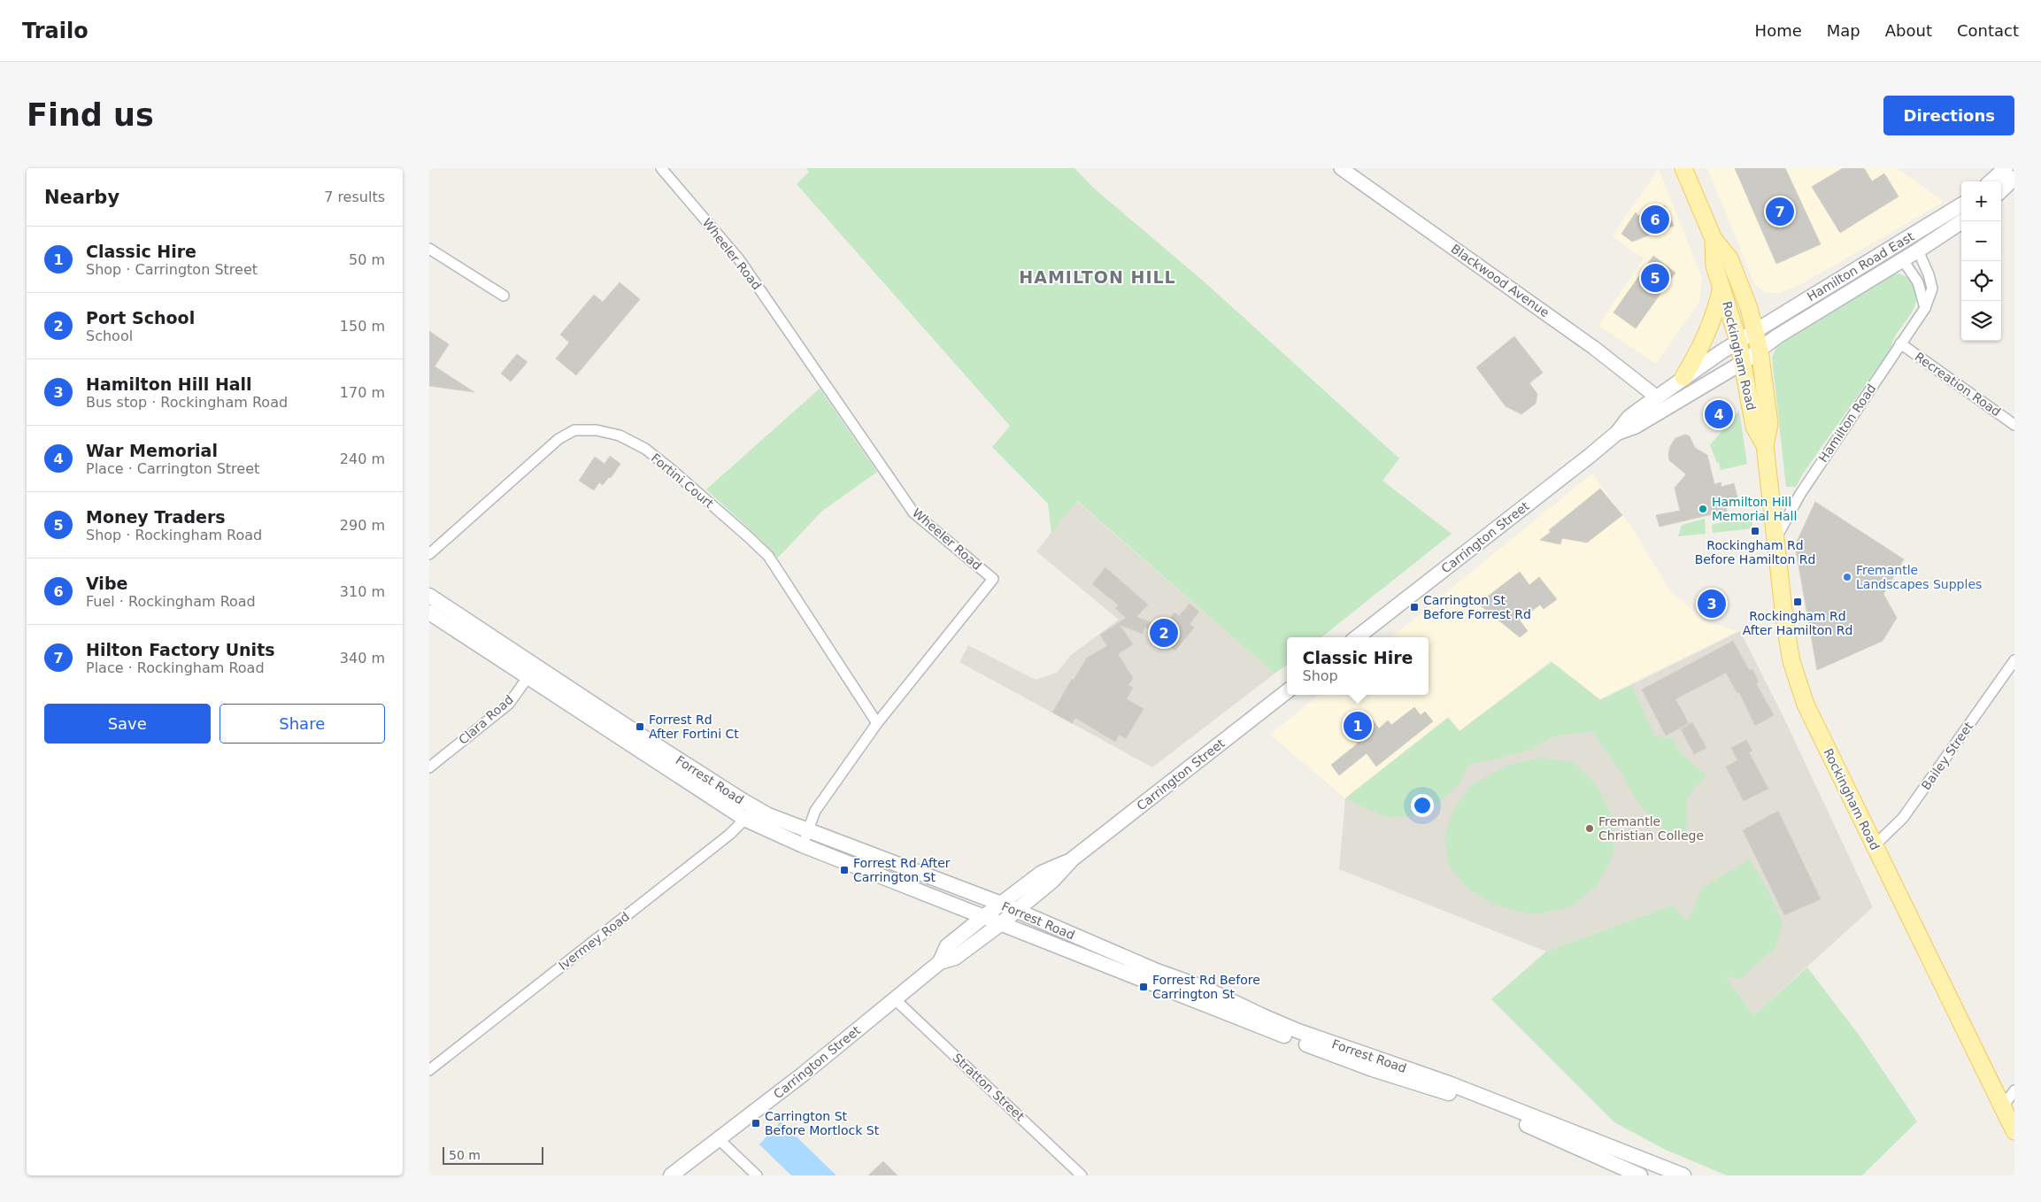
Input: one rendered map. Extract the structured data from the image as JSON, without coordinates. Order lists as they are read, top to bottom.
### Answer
{
  "streets": {
    "main road": [
      "Hamilton Road East",
      "Rockingham Road",
      "Carrington Street",
      "Forrest Road"
    ],
    "street": [
      "Wheeler Road",
      "Blackwood Avenue",
      "Recreation Road",
      "Hamilton Road",
      "Fortini Court",
      "Clara Road",
      "Bailey Street",
      "Ivermey Road",
      "Stratton Street"
    ]
  },
  "crossings": [
    ["Wheeler Road", "Fortini Court"],
    ["Wheeler Road", "Forrest Road"],
    ["Hamilton Road East", "Rockingham Road"],
    ["Hamilton Road East", "Hamilton Road"],
    ["Hamilton Road East", "Carrington Street"],
    ["Blackwood Avenue", "Carrington Street"],
    ["Rockingham Road", "Hamilton Road"],
    ["Rockingham Road", "Carrington Street"],
    ["Rockingham Road", "Bailey Street"],
    ["Recreation Road", "Hamilton Road"],
    ["Carrington Street", "Forrest Road"],
    ["Carrington Street", "Stratton Street"],
    ["Clara Road", "Forrest Road"],
    ["Forrest Road", "Ivermey Road"]
  ],
  "districts": ["HAMILTON HILL"],
  "places": {
    "other": ["Hamilton Hill Memorial Hall", "Fremantle Landscapes Supples", "Fremantle Christian College"],
    "transit": [
      "Rockingham Rd Before Hamilton Rd",
      "Rockingham Rd After Hamilton Rd",
      "Carrington St Before Forrest Rd",
      "Forrest Rd After Fortini Ct",
      "Forrest Rd After Carrington St",
      "Forrest Rd Before Carrington St",
      "Carrington St Before Mortlock St"
    ]
  },
  "scale_bar": "50 m",
  "page": {
    "header": "Trailo",
    "nav": [
      "Home",
      "Map",
      "About",
      "Contact"
    ],
    "buttons": [
      "Directions",
      ["Save", "Share"]
    ],
    "title": "Find us",
    "heading": ["Nearby", "7 results"],
    "map_buttons": ["+", "−"],
    "pins": [
      "7",
      "6",
      "5",
      "4",
      "3",
      "2",
      "1"
    ],
    "list": [
      {
        "mark": "1",
        "name": "Classic Hire",
        "note": "Shop · Carrington Street",
        "value": "50 m"
      },
      {
        "mark": "2",
        "name": "Port School",
        "note": "School",
        "value": "150 m"
      },
      {
        "mark": "3",
        "name": "Hamilton Hill Hall",
        "note": "Bus stop · Rockingham Road",
        "value": "170 m"
      },
      {
        "mark": "4",
        "name": "War Memorial",
        "note": "Place · Carrington Street",
        "value": "240 m"
      },
      {
        "mark": "5",
        "name": "Money Traders",
        "note": "Shop · Rockingham Road",
        "value": "290 m"
      },
      {
        "mark": "6",
        "name": "Vibe",
        "note": "Fuel · Rockingham Road",
        "value": "310 m"
      },
      {
        "mark": "7",
        "name": "Hilton Factory Units",
        "note": "Place · Rockingham Road",
        "value": "340 m"
      }
    ],
    "popup": ["Classic Hire", "Shop"],
    "scale": "50 m"
  }
}
